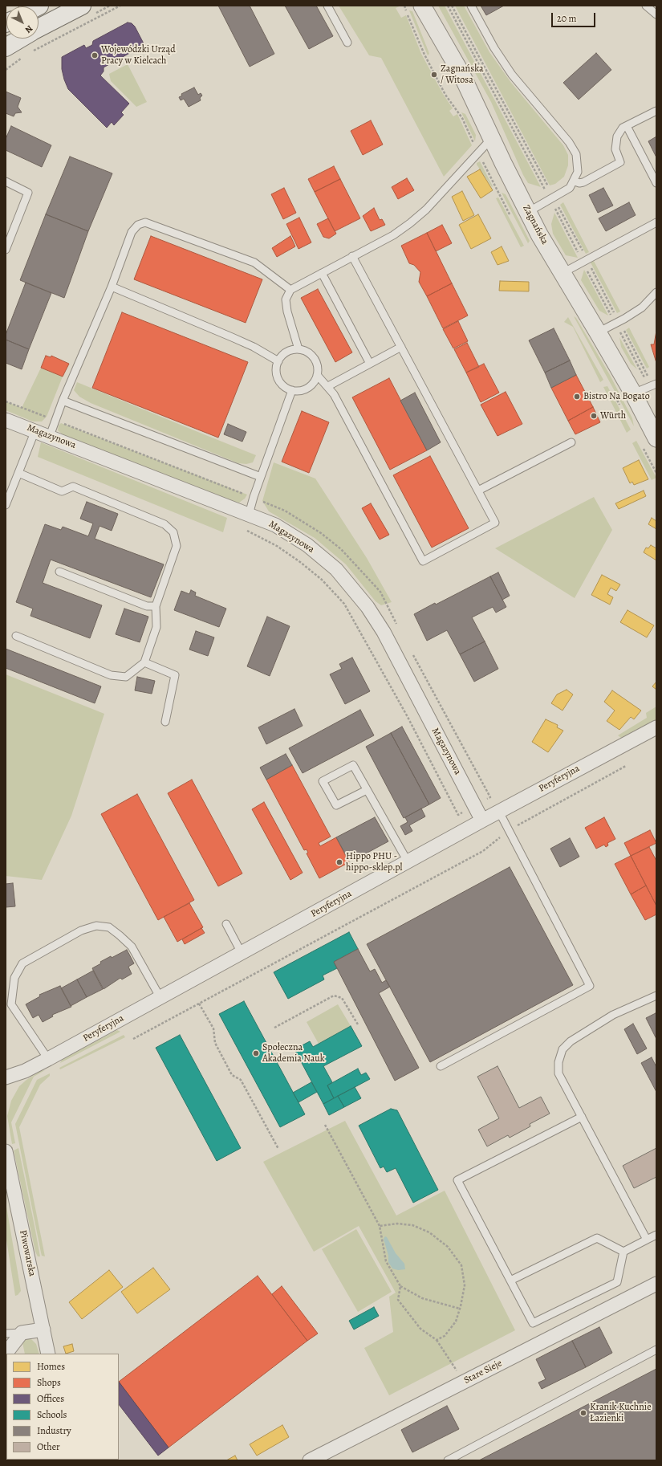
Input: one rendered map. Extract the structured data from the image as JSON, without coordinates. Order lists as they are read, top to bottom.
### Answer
{
  "streets": {
    "street": [
      "Zagnańska",
      "Magazynowa",
      "Peryferyjna",
      "Piwowarska",
      "Stare Sieje"
    ]
  },
  "crossings": [
    ["Magazynowa", "Peryferyjna"]
  ],
  "places": [
    "Wojewódzki Urząd Pracy w Kielcach",
    "Zagnańska / Witosa",
    "Bistro Na Bogato",
    "Würth",
    "Hippo PHU - hippo-sklep.pl",
    "Społeczna Akademia Nauk",
    "Kranik Kuchnie Łazienki"
  ],
  "legend": [
    "Homes",
    "Shops",
    "Offices",
    "Schools",
    "Industry",
    "Other"
  ],
  "scale_bar": "20 m",
  "north": "bottom right"
}
